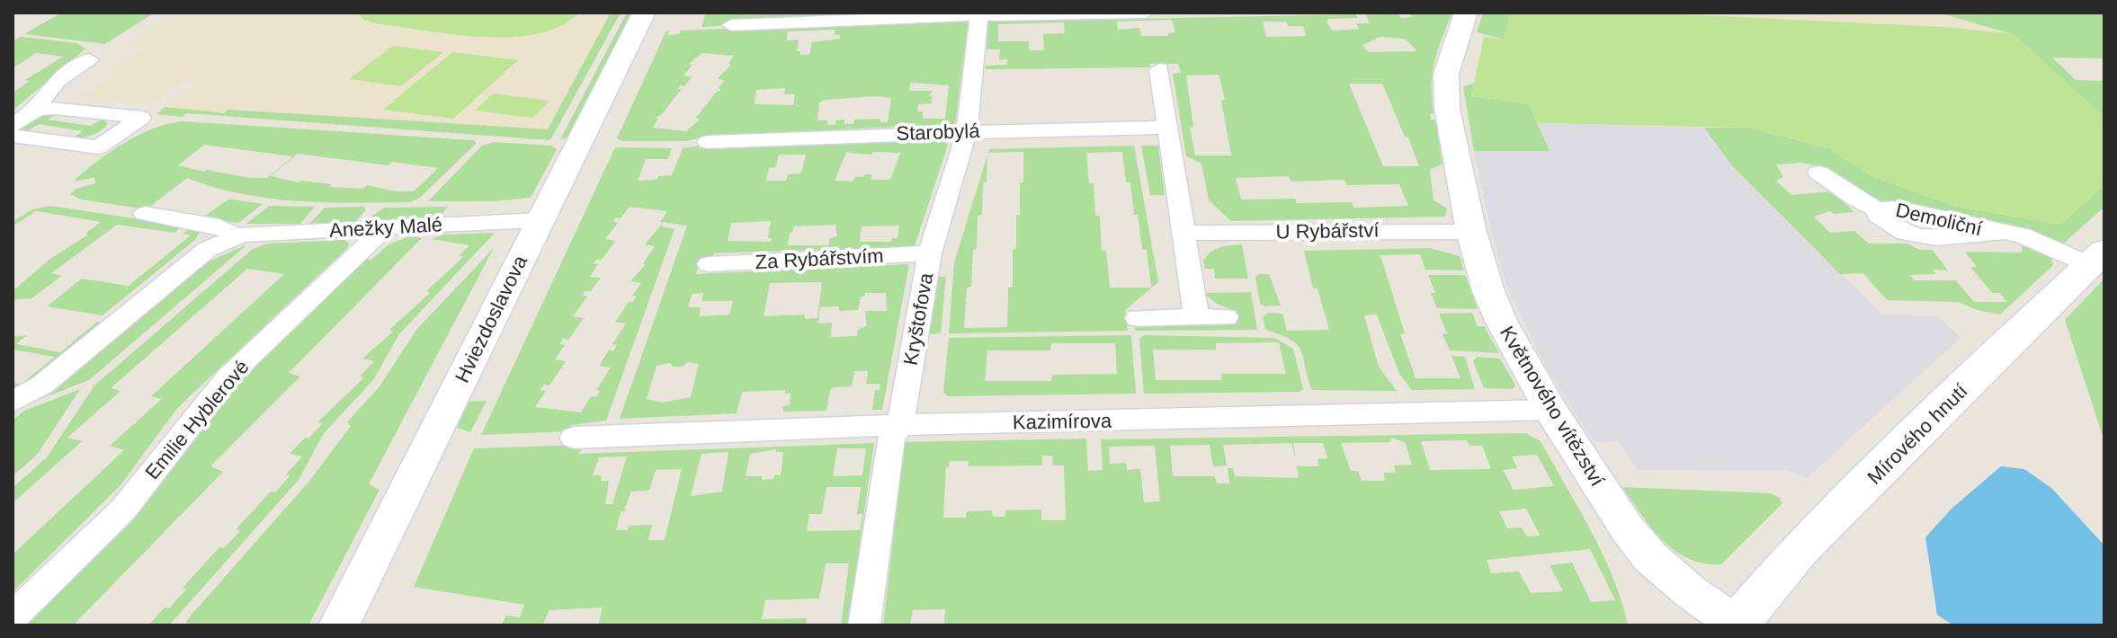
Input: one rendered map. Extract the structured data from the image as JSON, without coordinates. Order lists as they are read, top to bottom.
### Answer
{
  "streets": {
    "main road": ["Mírového hnutí"],
    "street": [
      "Starobylá",
      "Demoliční",
      "Anežky Malé",
      "U Rybářství",
      "Za Rybářstvím",
      "Hviezdoslavova",
      "Kryštofova",
      "Květnového vítězství",
      "Emilie Hyblerové",
      "Kazimírova"
    ]
  },
  "crossings": [
    ["Starobylá", "Kryštofova"],
    ["Demoliční", "Mírového hnutí"],
    ["Anežky Malé", "Hviezdoslavova"],
    ["Anežky Malé", "Emilie Hyblerové"],
    ["U Rybářství", "Květnového vítězství"],
    ["Za Rybářstvím", "Kryštofova"],
    ["Kryštofova", "Kazimírova"],
    ["Květnového vítězství", "Kazimírova"],
    ["Květnového vítězství", "Mírového hnutí"]
  ]
}
